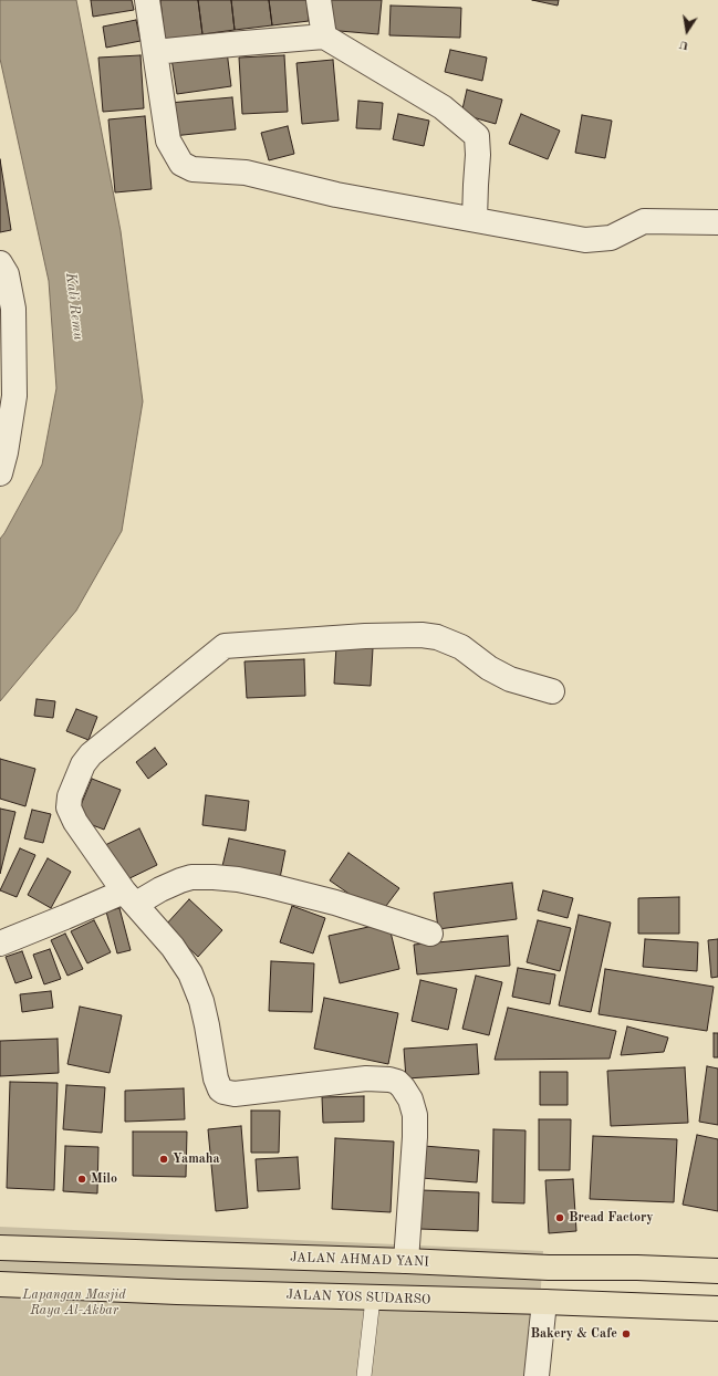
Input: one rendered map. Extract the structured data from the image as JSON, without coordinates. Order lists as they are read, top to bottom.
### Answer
{
  "streets": {
    "highway": ["JALAN AHMAD YANI", "JALAN YOS SUDARSO"]
  },
  "water": ["Kali Remu"],
  "parks": ["Lapangan Masjid Raya Al-Akbar"],
  "places": [
    "Yamaha",
    "Milo",
    "Bread Factory",
    "Bakery & Cafe"
  ],
  "north": "bottom"
}
